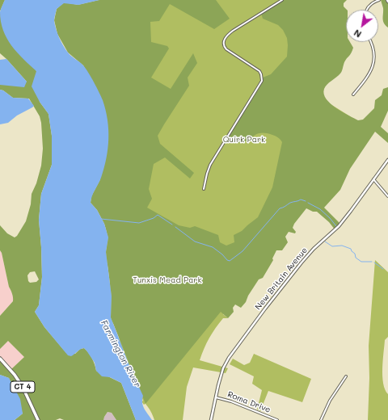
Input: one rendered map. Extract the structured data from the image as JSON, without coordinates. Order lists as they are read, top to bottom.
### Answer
{
  "streets": {
    "main road": ["CT 4"],
    "street": ["New Britain Avenue", "Roma Drive"]
  },
  "crossings": [
    ["New Britain Avenue", "Roma Drive"]
  ],
  "water": ["Farmington River"],
  "parks": ["Quirk Park", "Tunxis Mead Park"],
  "north": "bottom left"
}
